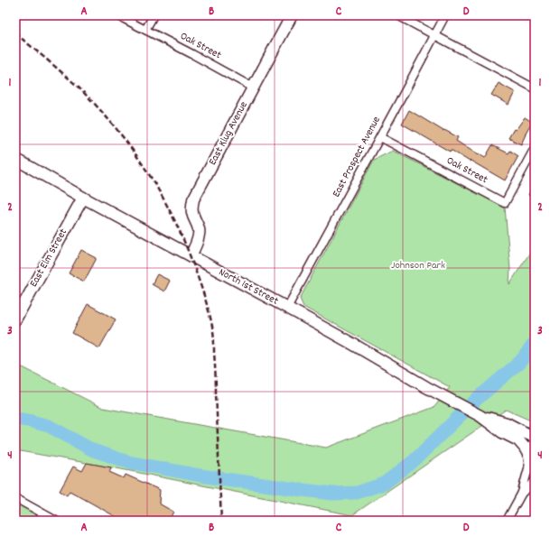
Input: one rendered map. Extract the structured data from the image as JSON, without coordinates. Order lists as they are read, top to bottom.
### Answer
{
  "streets": {
    "main road": ["East Klug Avenue", "East Elm Street", "North 1st Street"],
    "street": ["Oak Street", "East Prospect Avenue"]
  },
  "crossings": [
    ["Oak Street", "East Klug Avenue"],
    ["Oak Street", "East Prospect Avenue"],
    ["East Klug Avenue", "North 1st Street"],
    ["East Prospect Avenue", "North 1st Street"],
    ["East Elm Street", "North 1st Street"]
  ],
  "parks": ["Johnson Park"],
  "grid": {
    "columns": [
      "A",
      "B",
      "C",
      "D"
    ],
    "rows": [
      "1",
      "2",
      "3",
      "4"
    ]
  }
}
